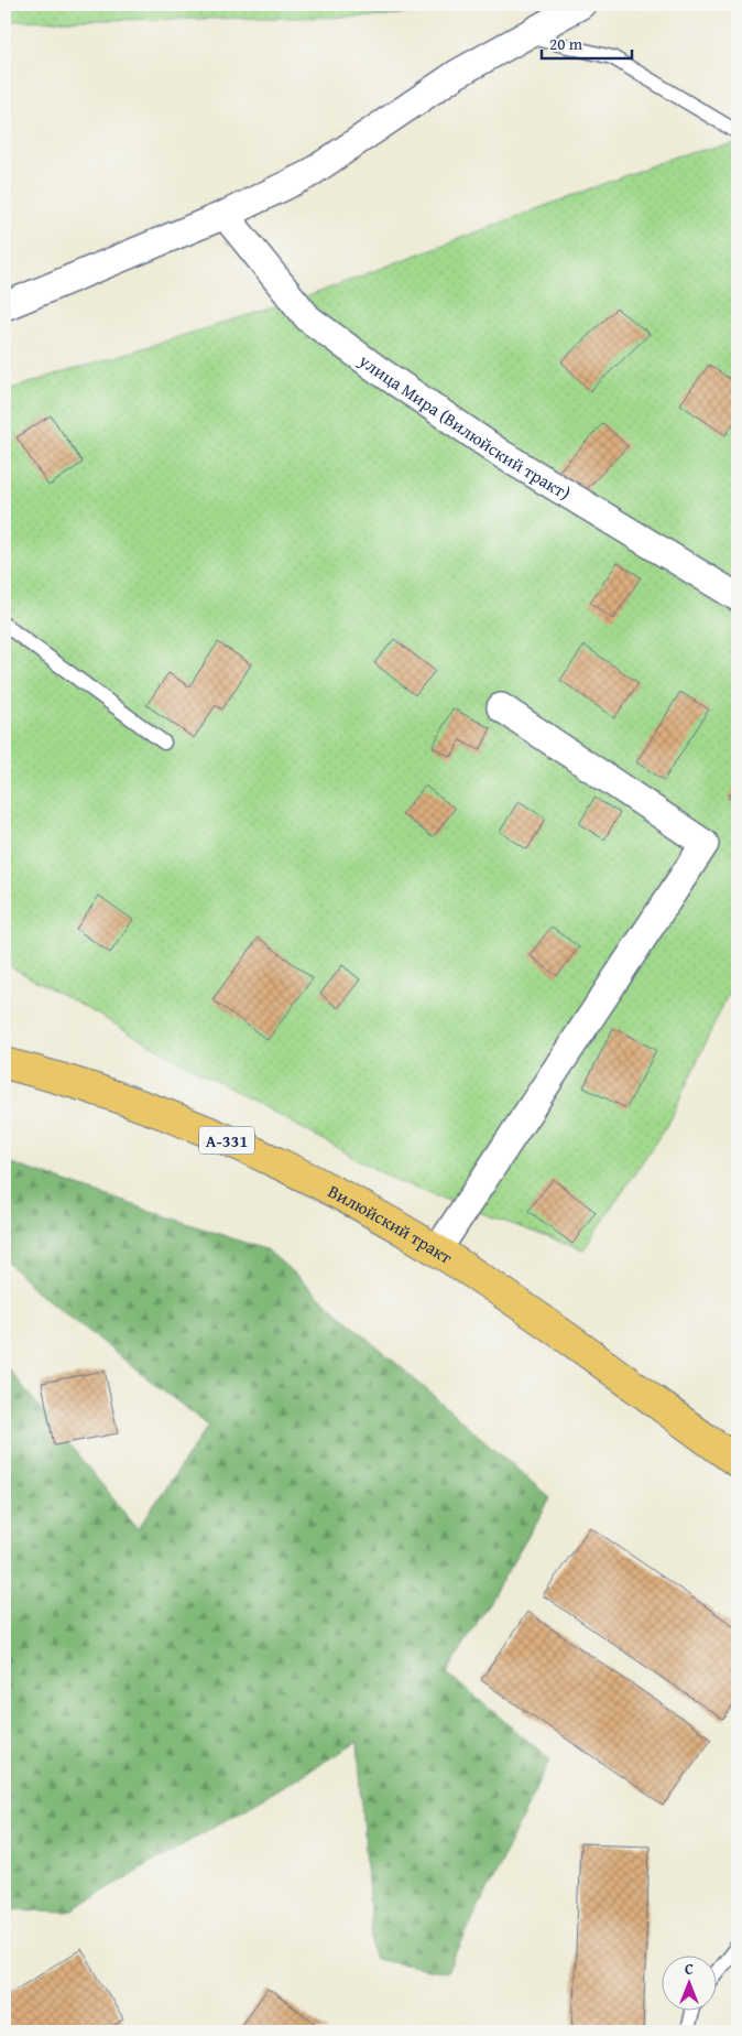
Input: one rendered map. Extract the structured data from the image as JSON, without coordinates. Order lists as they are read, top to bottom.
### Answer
{
  "streets": {
    "main road": ["А-331", "Вилюйский тракт"],
    "street": ["улица Мира (Вилюйский тракт)"]
  },
  "scale_bar": "20 m",
  "north": "top"
}
